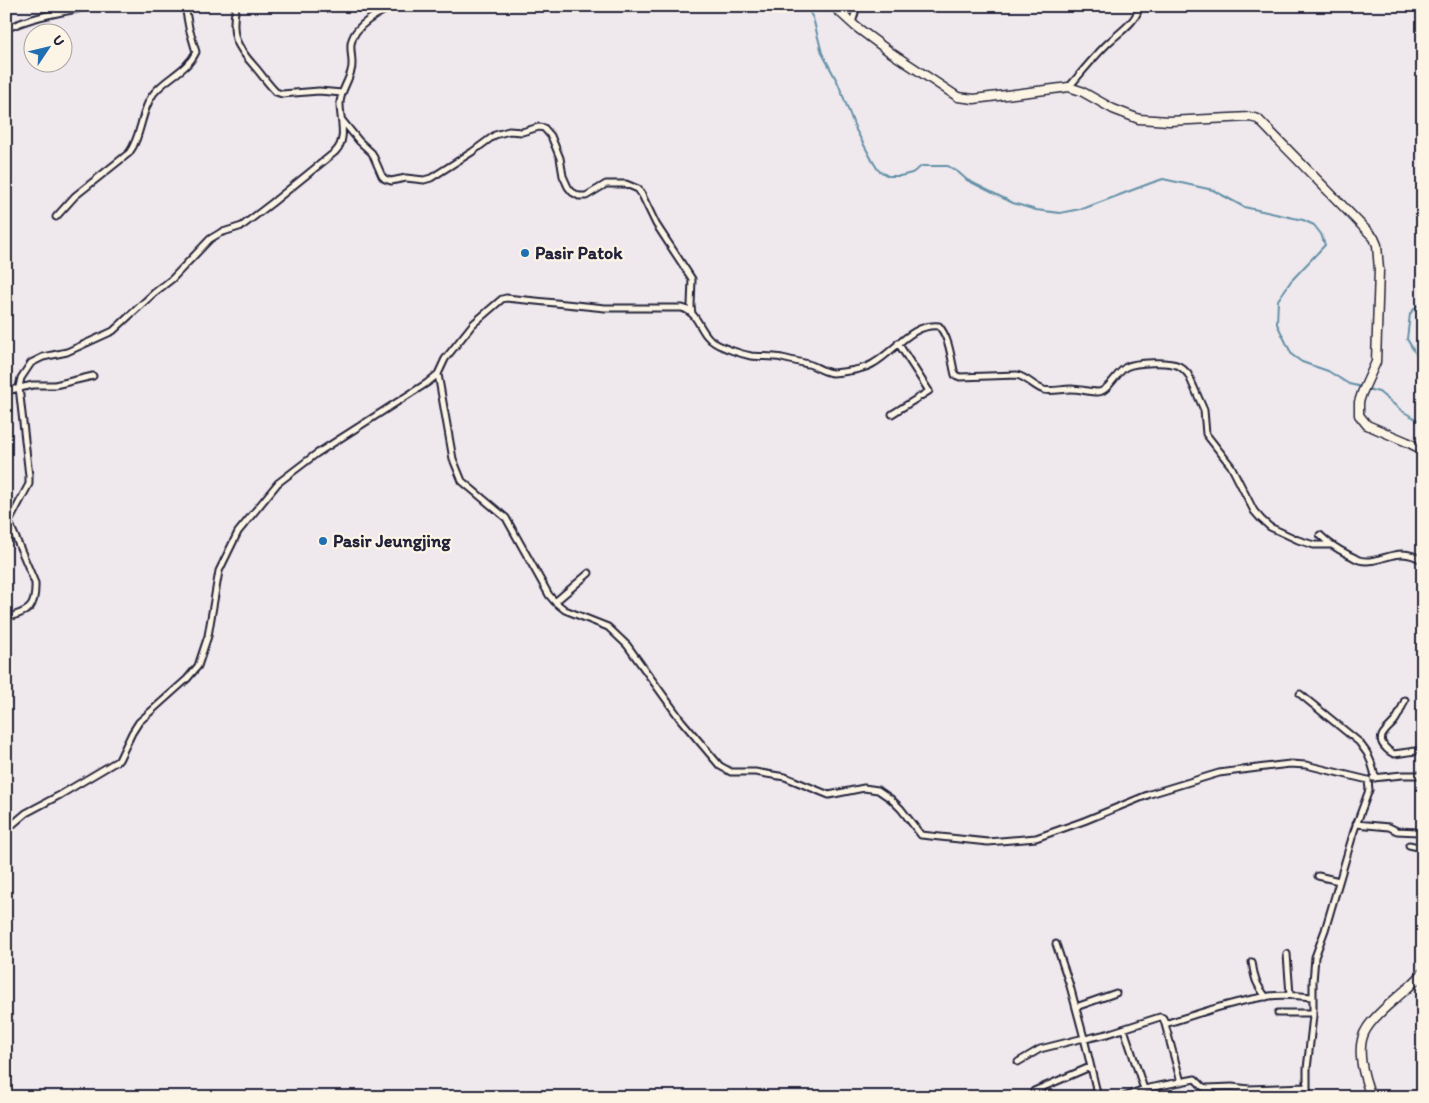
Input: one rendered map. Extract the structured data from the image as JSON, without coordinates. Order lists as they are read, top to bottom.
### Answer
{
  "places": ["Pasir Patok", "Pasir Jeungjing"],
  "north": "top right"
}
